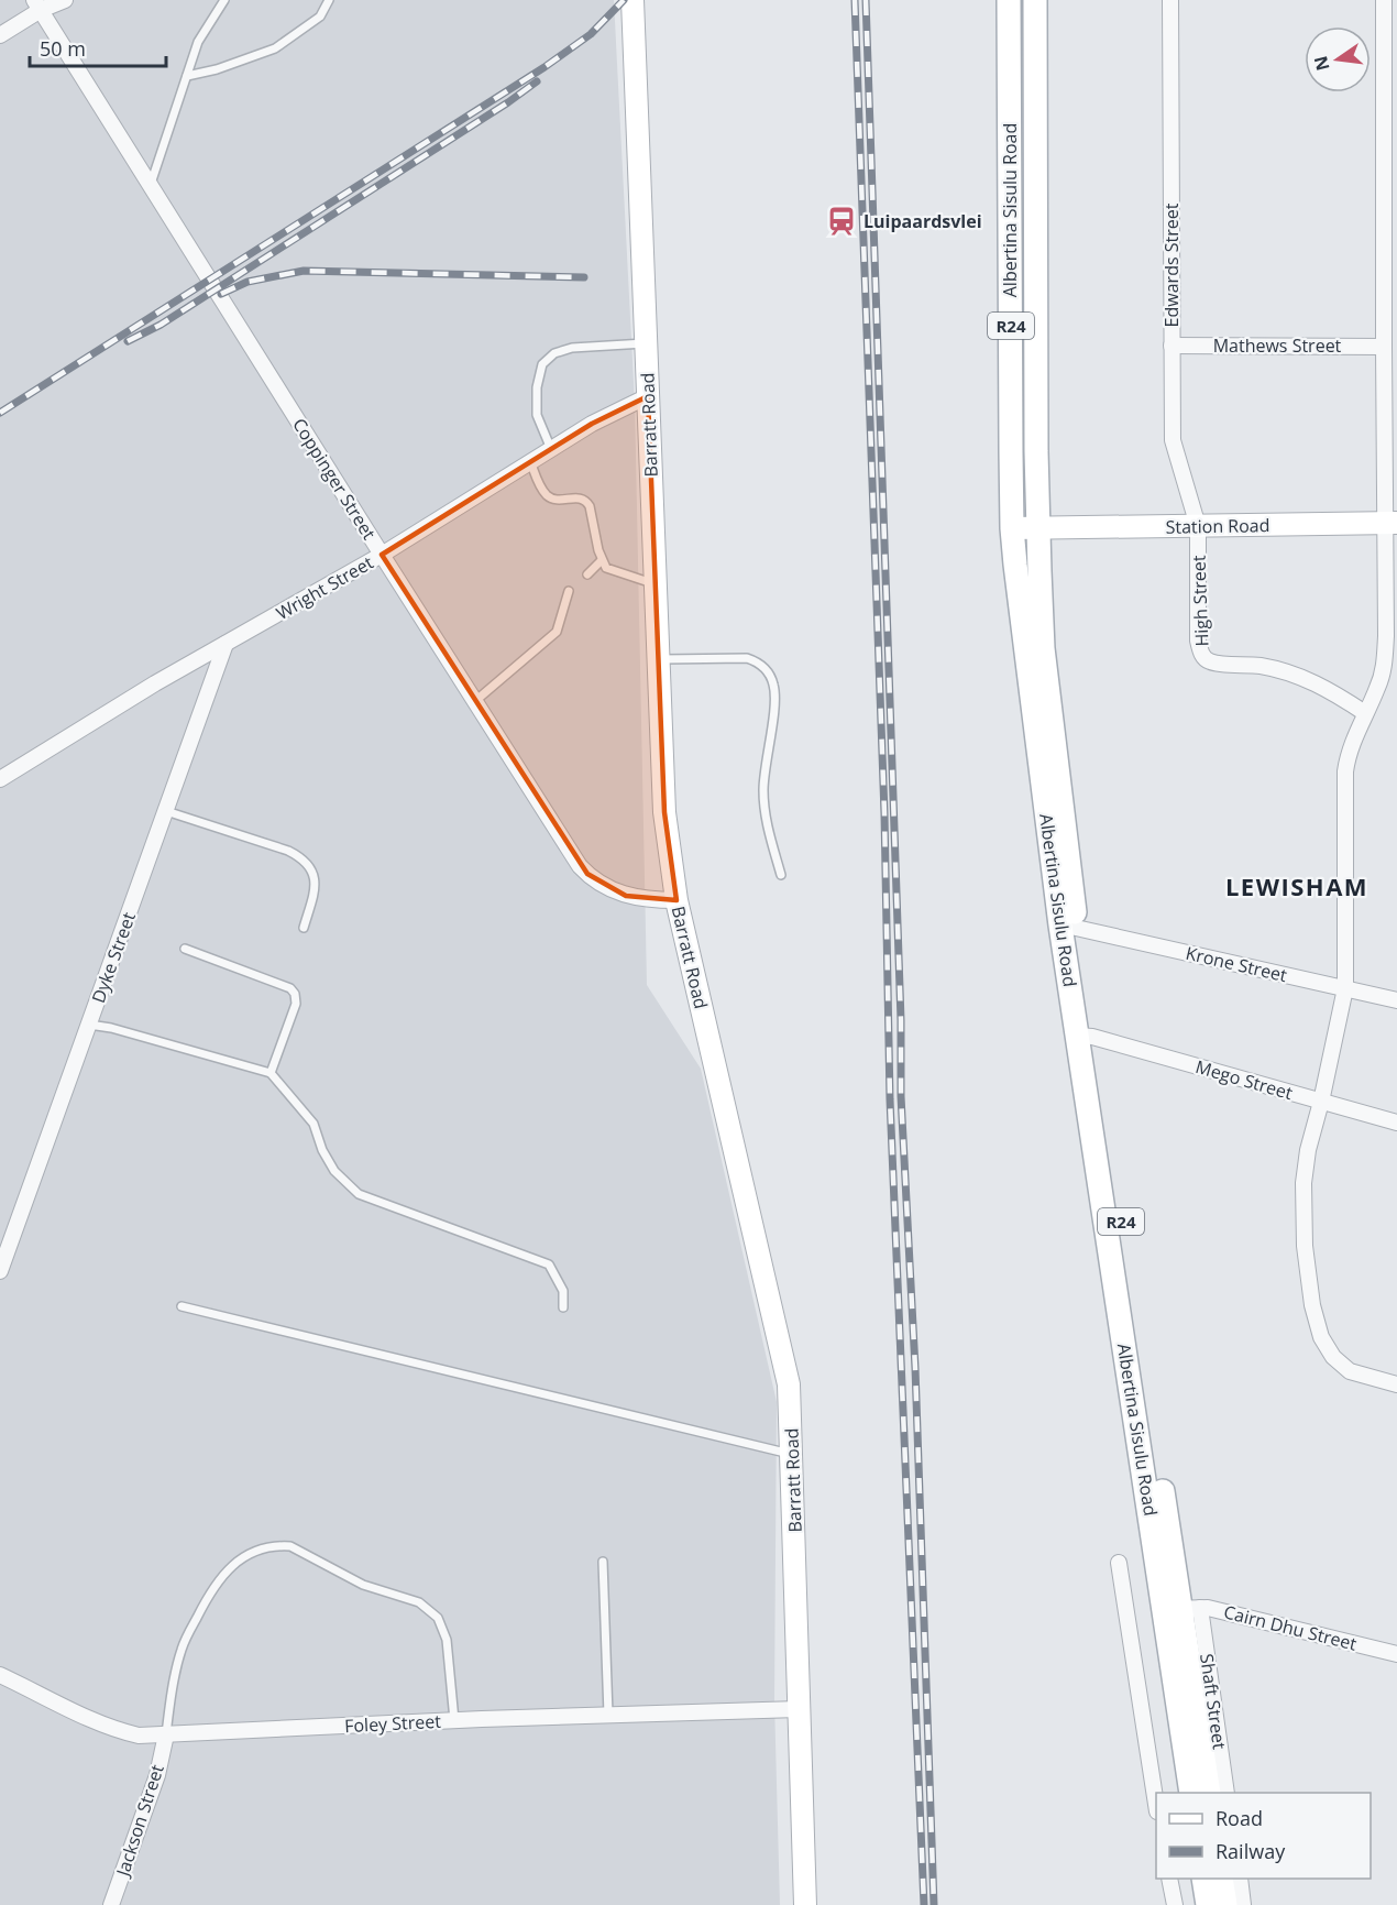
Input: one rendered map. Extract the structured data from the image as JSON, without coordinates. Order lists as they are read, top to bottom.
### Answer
{
  "streets": {
    "main road": [
      "Albertina Sisulu Road",
      "R24",
      "Barratt Road",
      "Station Road"
    ],
    "street": [
      "Edwards Street",
      "Mathews Street",
      "Coppinger Street",
      "Wright Street",
      "High Street",
      "Dyke Street",
      "Krone Street",
      "Mego Street",
      "Cairn Dhu Street",
      "Shaft Street",
      "Foley Street",
      "Jackson Street"
    ]
  },
  "crossings": [
    ["Albertina Sisulu Road", "Station Road"],
    ["Albertina Sisulu Road", "Krone Street"],
    ["Albertina Sisulu Road", "Mego Street"],
    ["Albertina Sisulu Road", "Cairn Dhu Street"],
    ["Albertina Sisulu Road", "Shaft Street"],
    ["Edwards Street", "Mathews Street"],
    ["Edwards Street", "Station Road"],
    ["Edwards Street", "High Street"],
    ["Barratt Road", "Coppinger Street"],
    ["Barratt Road", "Wright Street"],
    ["Barratt Road", "Foley Street"],
    ["Coppinger Street", "Wright Street"],
    ["Station Road", "High Street"],
    ["Wright Street", "Dyke Street"],
    ["Cairn Dhu Street", "Shaft Street"],
    ["Foley Street", "Jackson Street"]
  ],
  "districts": ["LEWISHAM"],
  "places": {
    "station": ["Luipaardsvlei"]
  },
  "legend": ["Road", "Railway"],
  "scale_bar": "50 m",
  "north": "left"
}
